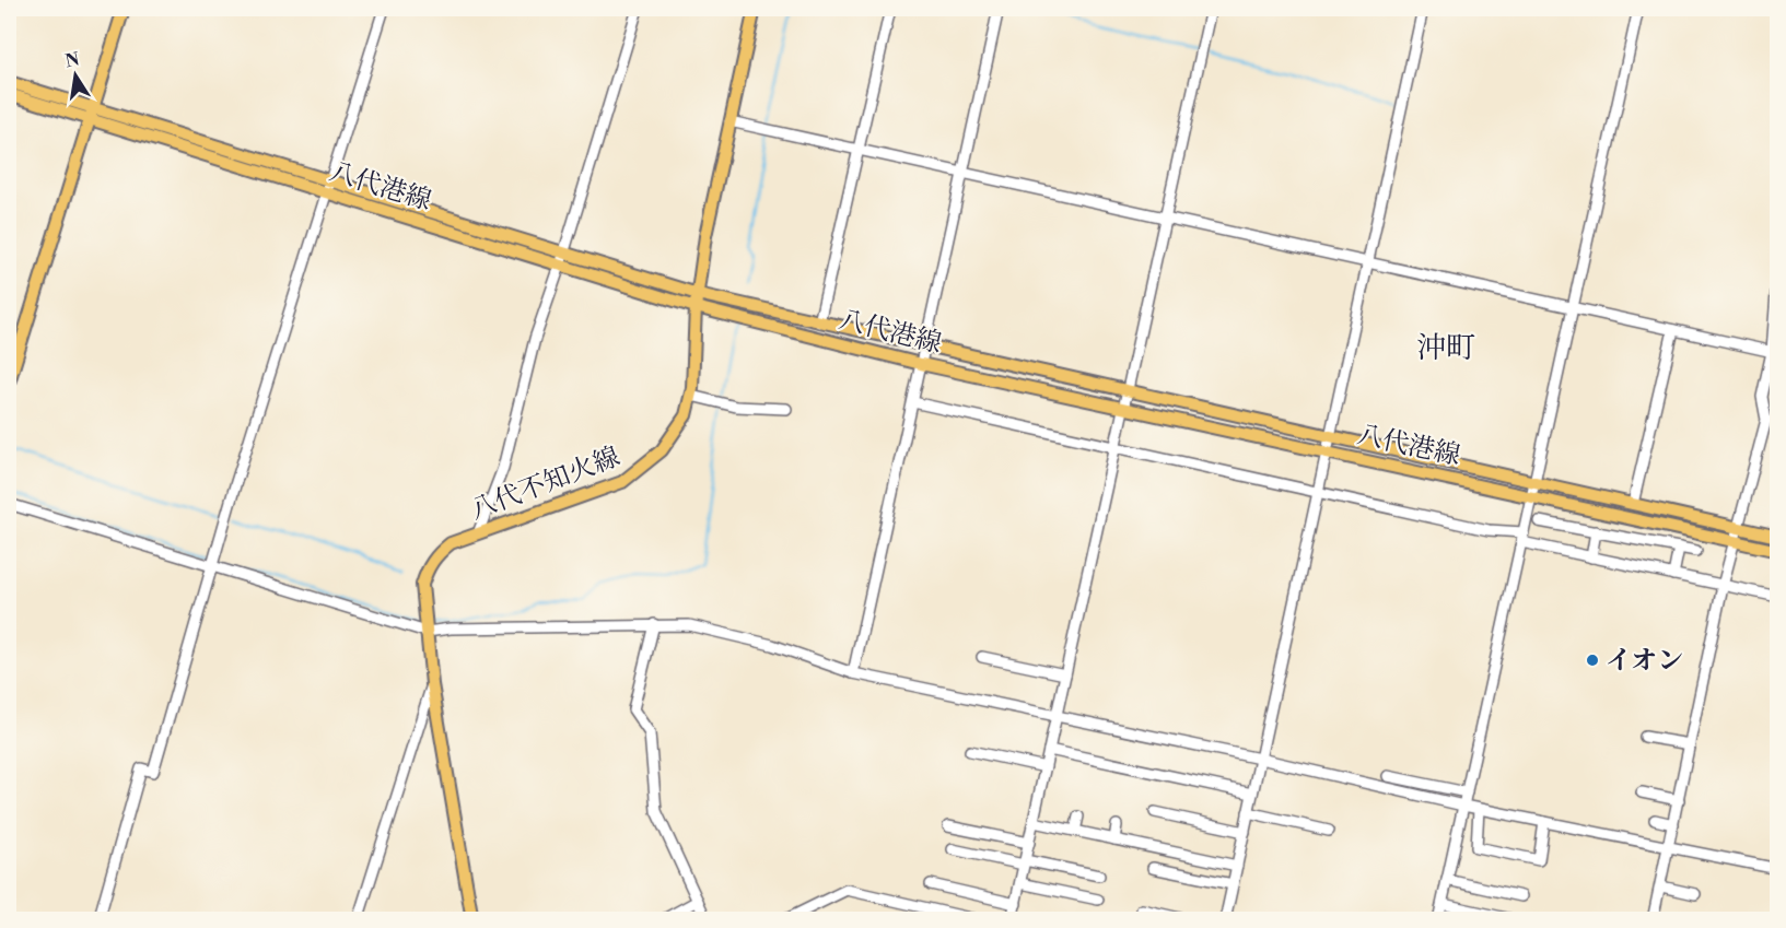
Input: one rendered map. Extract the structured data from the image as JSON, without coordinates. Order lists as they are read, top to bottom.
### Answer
{
  "streets": {
    "main road": ["八代港線", "八代不知火線"]
  },
  "crossings": [
    ["八代港線", "八代不知火線"]
  ],
  "districts": ["沖町"],
  "places": ["イオン"],
  "north": "top"
}
